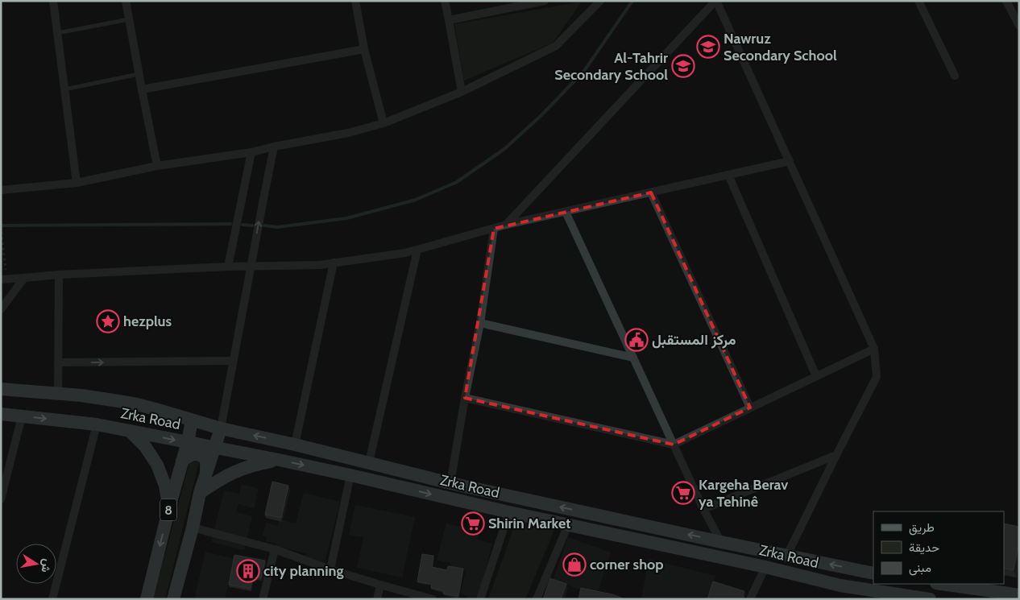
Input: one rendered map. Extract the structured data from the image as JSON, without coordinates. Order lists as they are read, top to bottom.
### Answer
{
  "streets": {
    "main road": ["Zrka Road", "8"]
  },
  "crossings": [
    ["Zrka Road", "8"]
  ],
  "places": {
    "school or university": ["Nawruz Secondary School", "Al-Tahrir Secondary School"],
    "place": ["hezplus"],
    "public building": ["مركز المستقبل"],
    "supermarket": ["Kargeha Berav ya Tehinê", "Shirin Market"],
    "shop": ["corner shop"],
    "building": ["city planning"]
  },
  "legend": ["طريق", "حديقة", "مبنى"],
  "north": "right"
}
